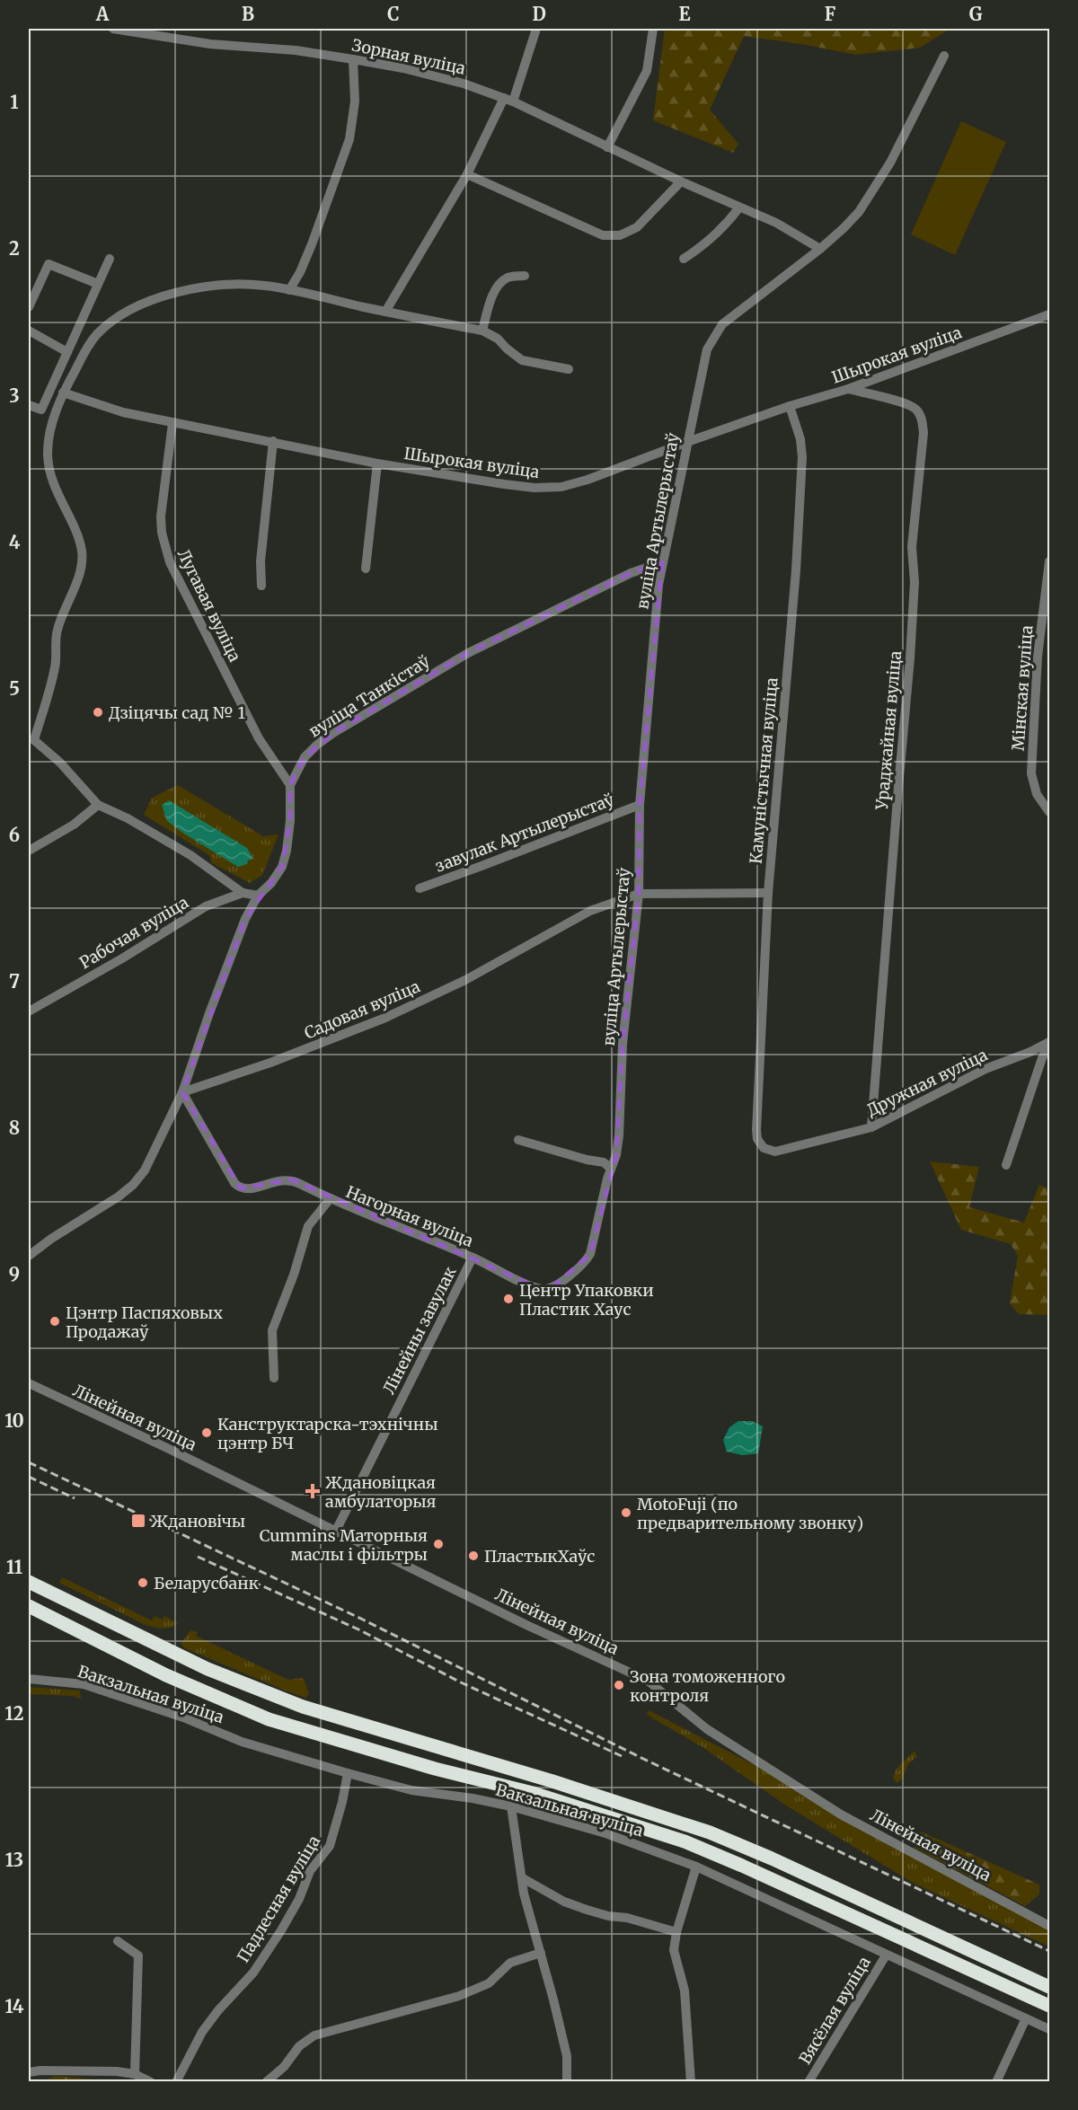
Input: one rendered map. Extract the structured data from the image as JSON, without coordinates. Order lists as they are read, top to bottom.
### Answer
{
  "streets": {
    "street": [
      "Зорная вуліца",
      "Шырокая вуліца",
      "вуліца Артылерыстаў",
      "Лугавая вуліца",
      "Мінская вуліца",
      "вуліца Танкістаў",
      "Ураджайная вуліца",
      "Камуністычная вуліца",
      "завулак Артылерыстаў",
      "Рабочая вуліца",
      "Садовая вуліца",
      "Дружная вуліца",
      "Нагорная вуліца",
      "Лінейны завулак",
      "Лінейная вуліца",
      "Вакзальная вуліца",
      "Падлесная вуліца",
      "Вясёлая вуліца"
    ]
  },
  "crossings": [
    ["Зорная вуліца", "вуліца Артылерыстаў"],
    ["Шырокая вуліца", "вуліца Артылерыстаў"],
    ["Шырокая вуліца", "Лугавая вуліца"],
    ["Шырокая вуліца", "Ураджайная вуліца"],
    ["Шырокая вуліца", "Камуністычная вуліца"],
    ["вуліца Артылерыстаў", "вуліца Танкістаў"],
    ["вуліца Артылерыстаў", "завулак Артылерыстаў"],
    ["вуліца Артылерыстаў", "Садовая вуліца"],
    ["вуліца Артылерыстаў", "Нагорная вуліца"],
    ["Лугавая вуліца", "вуліца Танкістаў"],
    ["Ураджайная вуліца", "Дружная вуліца"],
    ["Камуністычная вуліца", "Садовая вуліца"],
    ["Камуністычная вуліца", "Дружная вуліца"],
    ["Садовая вуліца", "Нагорная вуліца"],
    ["Нагорная вуліца", "Лінейны завулак"],
    ["Лінейны завулак", "Лінейная вуліца"],
    ["Вакзальная вуліца", "Падлесная вуліца"],
    ["Вакзальная вуліца", "Вясёлая вуліца"]
  ],
  "places": {
    "other": [
      "Дзіцячы сад № 1",
      "Центр Упаковки Пластик Хаус",
      "Цэнтр Паспяховых Продажаў",
      "Канструктарска-тэхнічны цэнтр БЧ",
      "MotoFuji (по предварительному звонку)",
      "Cummins Маторныя маслы і фільтры",
      "ПластыкХаўс",
      "Беларусбанк",
      "Зона томоженного контроля"
    ],
    "health": ["Ждановіцкая амбулаторыя"],
    "transit": ["Ждановічы"]
  },
  "grid": {
    "columns": [
      "A",
      "B",
      "C",
      "D",
      "E",
      "F",
      "G"
    ],
    "rows": [
      "1",
      "2",
      "3",
      "4",
      "5",
      "6",
      "7",
      "8",
      "9",
      "10",
      "11",
      "12",
      "13",
      "14"
    ]
  }
}
